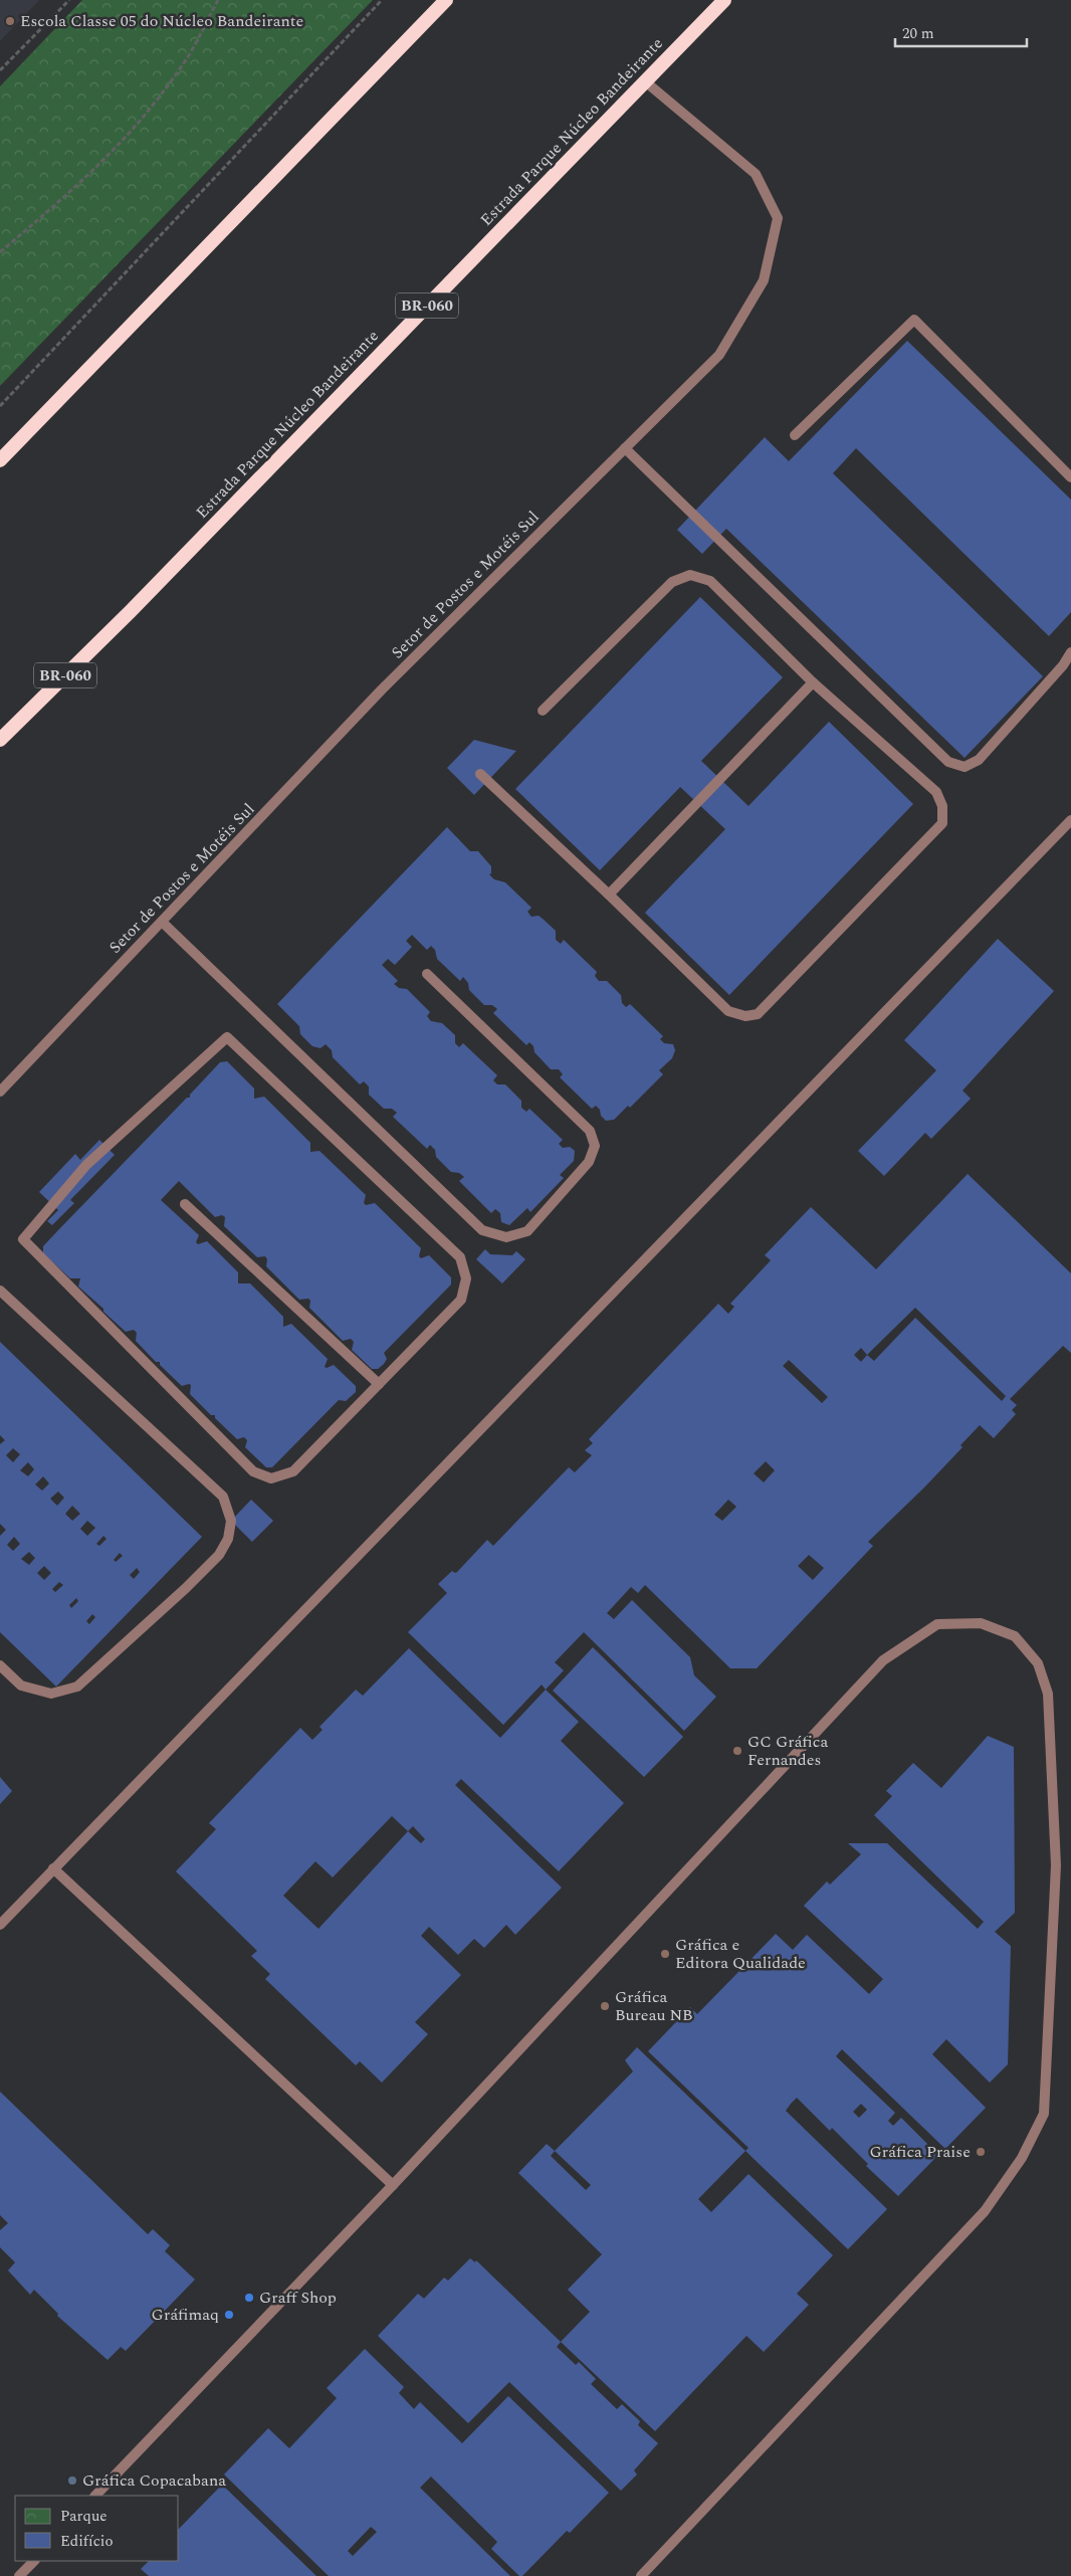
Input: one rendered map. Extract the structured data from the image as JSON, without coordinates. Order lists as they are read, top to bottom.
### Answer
{
  "streets": {
    "highway": ["Estrada Parque Núcleo Bandeirante", "BR-060"],
    "lane": ["Setor de Postos e Motéis Sul"]
  },
  "crossings": [
    ["Estrada Parque Núcleo Bandeirante", "Setor de Postos e Motéis Sul"]
  ],
  "places": [
    "Escola Classe 05 do Núcleo Bandeirante",
    "GC Gráfica Fernandes",
    "Gráfica e Editora Qualidade",
    "Gráfica Bureau NB",
    "Gráfica Praise",
    "Graff Shop",
    "Gráfimaq",
    "Gráfica Copacabana"
  ],
  "legend": ["Parque", "Edifício"],
  "scale_bar": "20 m"
}
